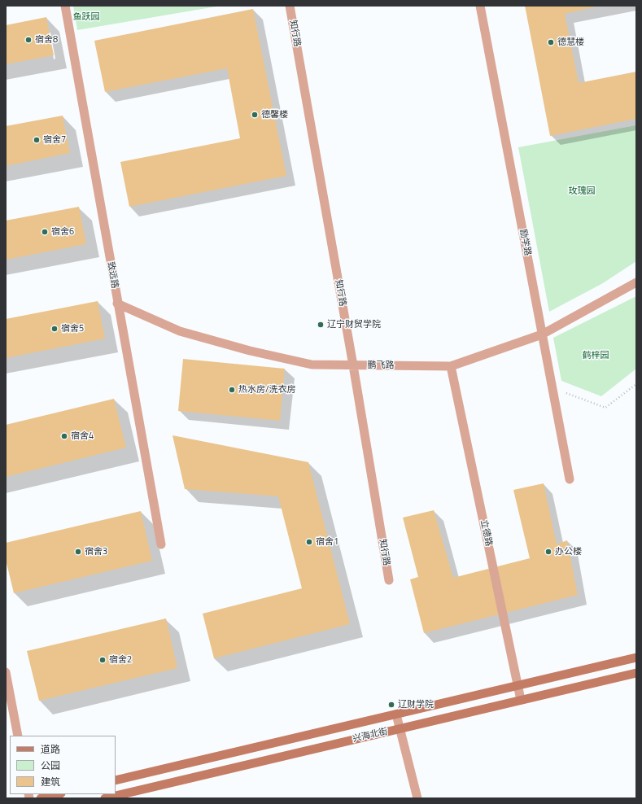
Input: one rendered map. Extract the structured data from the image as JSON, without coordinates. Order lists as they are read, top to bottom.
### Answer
{
  "streets": {
    "main road": ["兴海北街"],
    "street": [
      "知行路",
      "励学路",
      "致远路",
      "鹏飞路",
      "立德路"
    ]
  },
  "crossings": [
    ["知行路", "鹏飞路"],
    ["励学路", "鹏飞路"],
    ["致远路", "鹏飞路"],
    ["鹏飞路", "立德路"],
    ["立德路", "兴海北街"]
  ],
  "parks": ["鱼跃园", "玫瑰园", "鹤梓园"],
  "places": [
    "宿舍8",
    "德慧楼",
    "德馨楼",
    "宿舍7",
    "宿舍6",
    "辽宁财贸学院",
    "宿舍5",
    "热水房/洗衣房",
    "宿舍4",
    "宿舍1",
    "宿舍3",
    "办公楼",
    "宿舍2",
    "辽财学院"
  ],
  "legend": ["道路", "公园", "建筑"]
}
